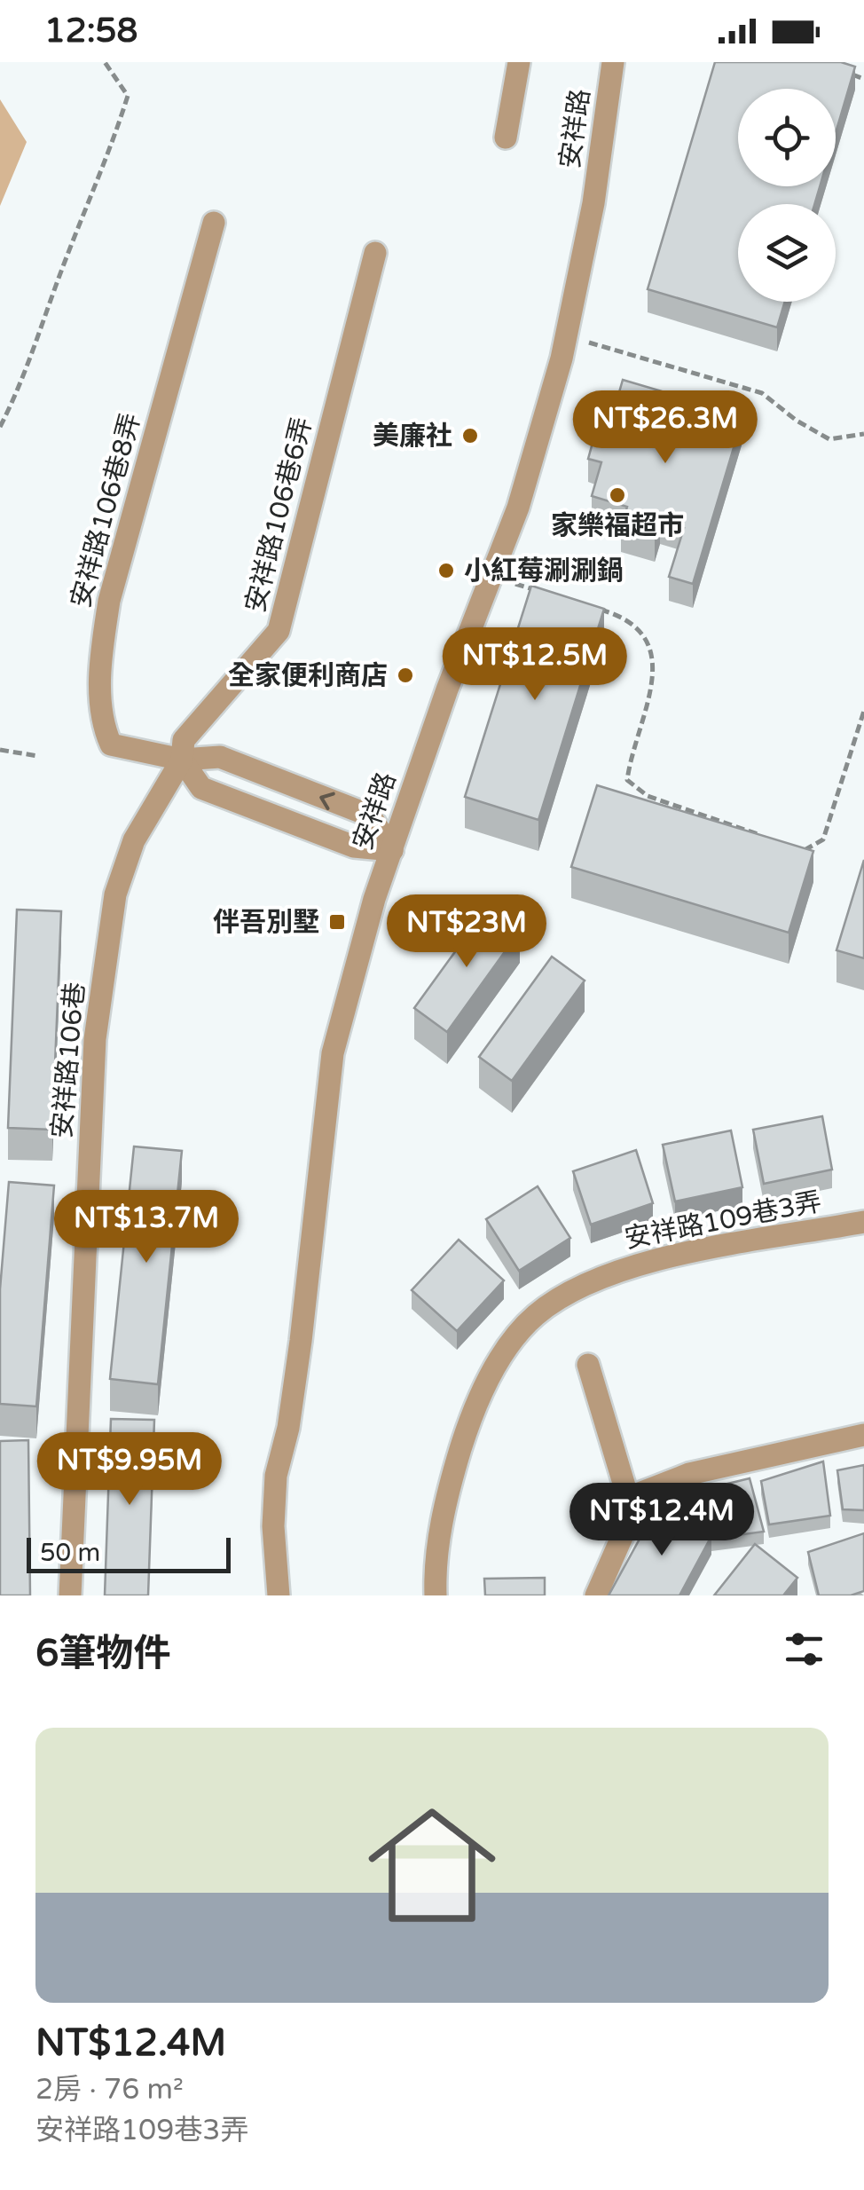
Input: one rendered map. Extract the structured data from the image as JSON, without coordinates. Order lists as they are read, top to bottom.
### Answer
{
  "streets": {
    "street": [
      "安祥路",
      "安祥路106巷8弄",
      "安祥路106巷6弄",
      "安祥路106巷",
      "安祥路109巷3弄"
    ]
  },
  "crossings": [
    ["安祥路106巷8弄", "安祥路106巷6弄"],
    ["安祥路106巷8弄", "安祥路106巷"],
    ["安祥路106巷6弄", "安祥路106巷"]
  ],
  "places": {
    "other": [
      "美廉社",
      "家樂福超市",
      "小紅莓涮涮鍋",
      "全家便利商店"
    ],
    "transit": ["伴吾別墅"]
  },
  "scale_bar": "50 m",
  "page": {
    "status": "12:58",
    "price": [
      "NT$26.3M",
      "NT$12.5M",
      "NT$23M",
      "NT$13.7M",
      "NT$9.95M",
      "NT$12.4M"
    ],
    "scale": "50 m",
    "heading": "6筆物件",
    "list": [
      {
        "name": "NT$12.4M",
        "note": "2房 · 76 m² · 安祥路109巷3弄"
      }
    ]
  }
}
